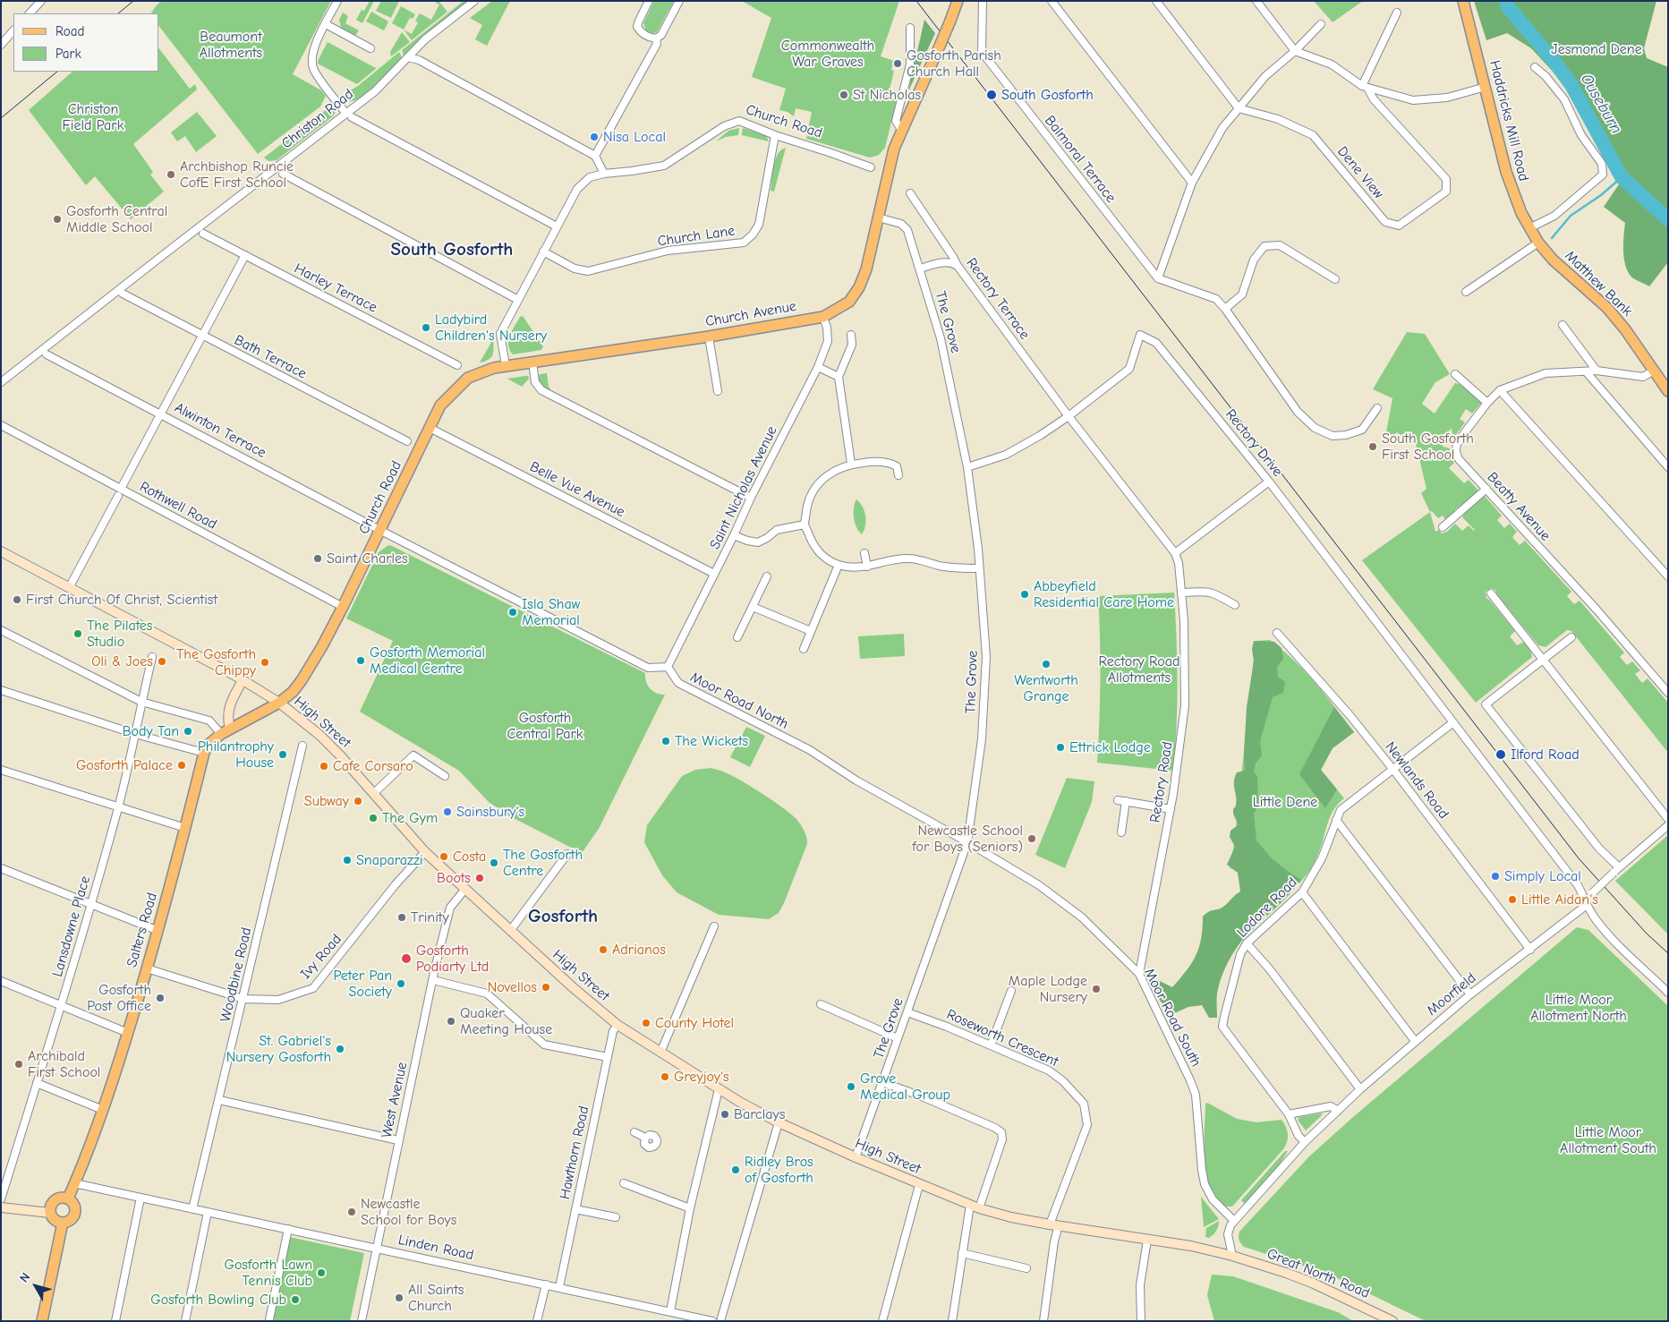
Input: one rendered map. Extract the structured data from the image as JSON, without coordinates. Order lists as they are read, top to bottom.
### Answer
{
  "streets": {
    "main road": [
      "Haddricks Mill Road",
      "Church Road",
      "Matthew Bank",
      "Church Avenue",
      "High Street",
      "Salters Road",
      "Great North Road"
    ],
    "street": [
      "Christon Road",
      "Balmoral Terrace",
      "Dene View",
      "Church Lane",
      "Harley Terrace",
      "Rectory Terrace",
      "The Grove",
      "Bath Terrace",
      "Alwinton Terrace",
      "Rectory Drive",
      "Saint Nicholas Avenue",
      "Belle Vue Avenue",
      "Rothwell Road",
      "Beatty Avenue",
      "Moor Road North",
      "Newlands Road",
      "Rectory Road",
      "Lodore Road",
      "Lansdowne Place",
      "Ivy Road",
      "Woodbine Road",
      "Moorfield",
      "Moor Road South",
      "Roseworth Crescent",
      "West Avenue",
      "Hawthorn Road",
      "Linden Road"
    ]
  },
  "crossings": [
    ["Haddricks Mill Road", "Matthew Bank"],
    ["Church Road", "Church Lane"],
    ["Church Road", "Church Avenue"],
    ["Church Road", "Alwinton Terrace"],
    ["Church Road", "Belle Vue Avenue"],
    ["Church Road", "Rothwell Road"],
    ["Church Road", "High Street"],
    ["Church Road", "Salters Road"],
    ["Matthew Bank", "Beatty Avenue"],
    ["Rectory Terrace", "Rectory Drive"],
    ["Rectory Terrace", "Rectory Road"],
    ["Church Avenue", "The Grove"],
    ["Church Avenue", "Saint Nicholas Avenue"],
    ["The Grove", "Moor Road North"],
    ["The Grove", "High Street"],
    ["The Grove", "Moor Road South"],
    ["The Grove", "Roseworth Crescent"],
    ["Rectory Drive", "Rectory Road"],
    ["Rectory Drive", "Lodore Road"],
    ["Saint Nicholas Avenue", "Belle Vue Avenue"],
    ["Saint Nicholas Avenue", "Moor Road North"],
    ["Moor Road North", "Moor Road South"],
    ["High Street", "Salters Road"],
    ["High Street", "Ivy Road"],
    ["High Street", "Moorfield"],
    ["High Street", "Roseworth Crescent"],
    ["High Street", "West Avenue"],
    ["High Street", "Hawthorn Road"],
    ["High Street", "Great North Road"],
    ["Newlands Road", "Lodore Road"],
    ["Newlands Road", "Moorfield"],
    ["Rectory Road", "Moor Road South"],
    ["Lodore Road", "Moorfield"],
    ["Salters Road", "Ivy Road"],
    ["Salters Road", "Linden Road"],
    ["Ivy Road", "Woodbine Road"],
    ["Woodbine Road", "Linden Road"],
    ["Moorfield", "Moor Road South"],
    ["Moorfield", "Great North Road"],
    ["West Avenue", "Linden Road"],
    ["Hawthorn Road", "Linden Road"]
  ],
  "districts": ["South Gosforth", "Gosforth"],
  "water": ["Ouseburn"],
  "parks": [
    "Beaumont Allotments",
    "Commonwealth War Graves",
    "Jesmond Dene",
    "Christon Field Park",
    "Rectory Road Allotments",
    "Gosforth Central Park",
    "Little Dene",
    "Little Moor Allotment North",
    "Little Moor Allotment South"
  ],
  "places": [
    "Gosforth Parish Church Hall",
    "St Nicholas",
    "South Gosforth",
    "Nisa Local",
    "Archbishop Runcie CofE First School",
    "Gosforth Central Middle School",
    "Ladybird Children's Nursery",
    "South Gosforth First School",
    "Saint Charles",
    "Abbeyfield Residential Care Home",
    "First Church Of Christ, Scientist",
    "Isla Shaw Memorial",
    "The Pilates Studio",
    "Gosforth Memorial Medical Centre",
    "Oli & Joes",
    "The Gosforth Chippy",
    "Wentworth Grange",
    "Body Tan",
    "The Wickets",
    "Ettrick Lodge",
    "Philantrophy House",
    "Ilford Road",
    "Gosforth Palace",
    "Cafe Corsaro",
    "Subway",
    "Sainsbury's",
    "The Gym",
    "Newcastle School for Boys (Seniors)",
    "Costa",
    "Snaparazzi",
    "The Gosforth Centre",
    "Simply Local",
    "Boots",
    "Little Aidan's",
    "Trinity",
    "Adrianos",
    "Gosforth Podiarty Ltd",
    "Peter Pan Society",
    "Novellos",
    "Maple Lodge Nursery",
    "Gosforth Post Office",
    "Quaker Meeting House",
    "County Hotel",
    "St. Gabriel's Nursery Gosforth",
    "Archibald First School",
    "Greyjoy's",
    "Grove Medical Group",
    "Barclays",
    "Ridley Bros of Gosforth",
    "Newcastle School for Boys",
    "Gosforth Lawn Tennis Club",
    "All Saints Church",
    "Gosforth Bowling Club"
  ],
  "legend": ["Road", "Park"],
  "north": "top left"
}
